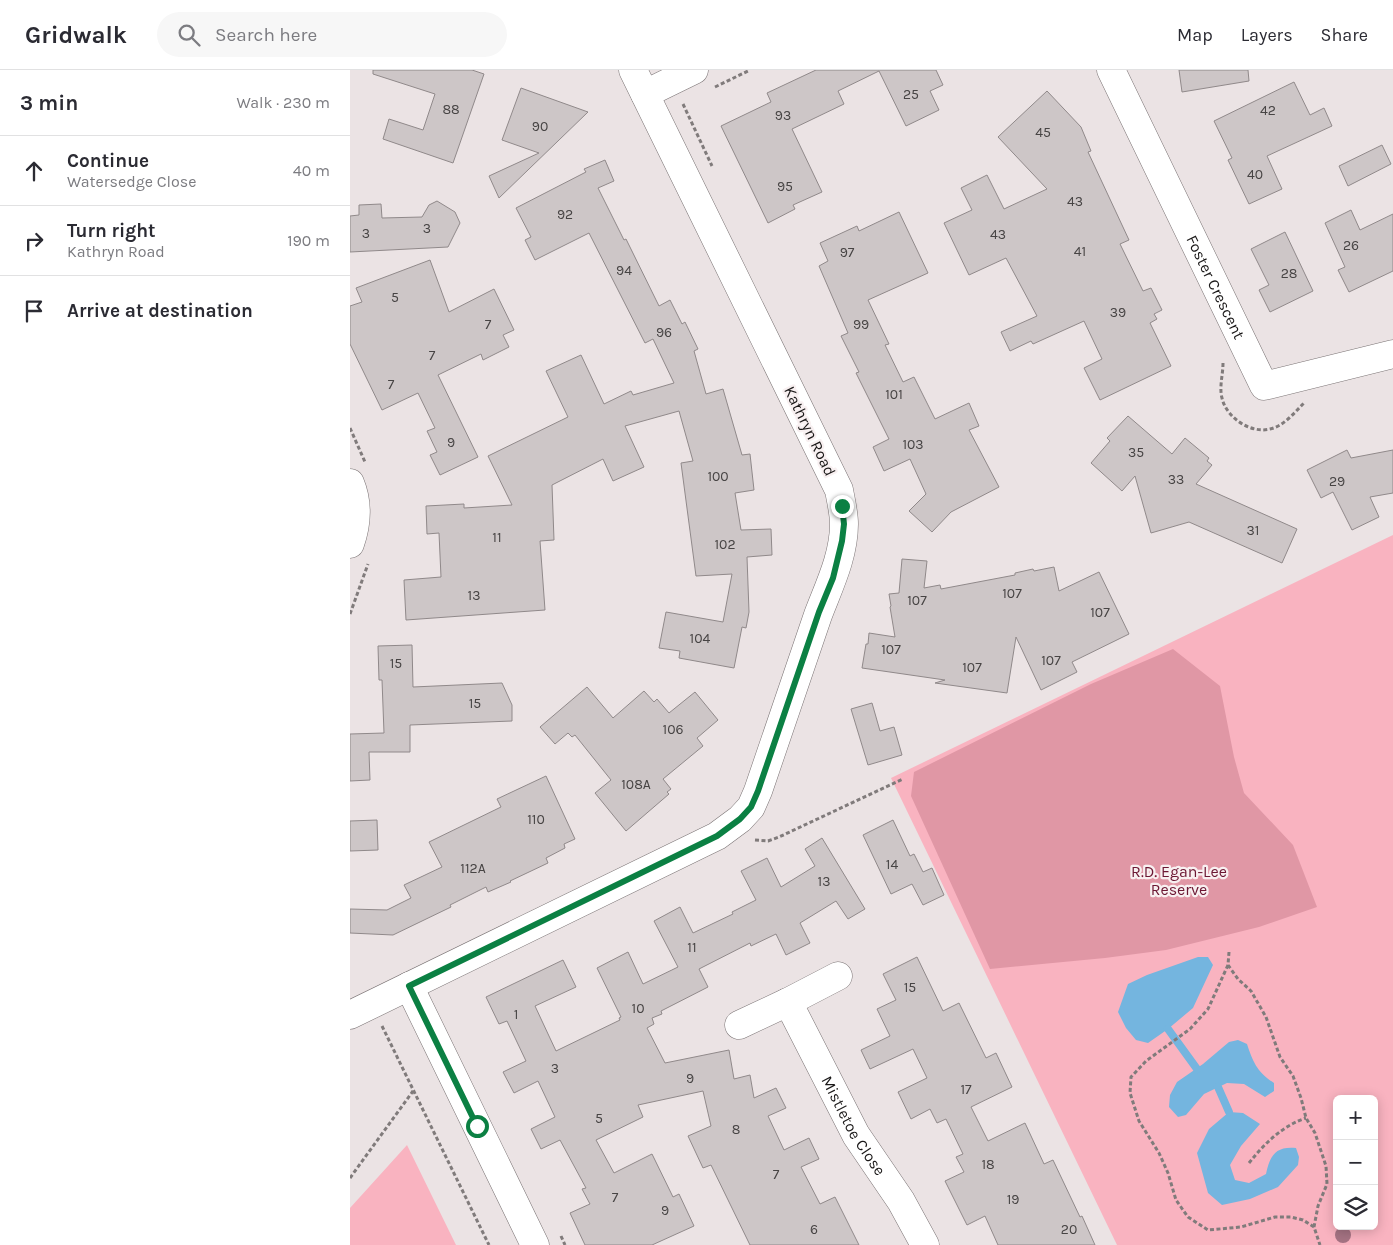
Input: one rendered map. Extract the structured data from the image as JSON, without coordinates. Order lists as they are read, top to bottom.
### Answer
{
  "streets": {
    "street": ["Foster Crescent", "Kathryn Road", "Mistletoe Close"]
  },
  "parks": ["R.D. Egan-Lee Reserve"],
  "house_numbers": [
    "25",
    "88",
    "42",
    "93",
    "90",
    "45",
    "40",
    "95",
    "43",
    "92",
    "3",
    "3",
    "43",
    "26",
    "41",
    "97",
    "94",
    "28",
    "5",
    "39",
    "7",
    "99",
    "96",
    "7",
    "7",
    "101",
    "9",
    "103",
    "35",
    "100",
    "33",
    "29",
    "31",
    "11",
    "102",
    "107",
    "13",
    "107",
    "107",
    "104",
    "107",
    "107",
    "15",
    "107",
    "15",
    "106",
    "108A",
    "110",
    "14",
    "112A",
    "13",
    "11",
    "15",
    "10",
    "1",
    "3",
    "9",
    "17",
    "5",
    "8",
    "18",
    "7",
    "7",
    "19",
    "9",
    "6",
    "20"
  ],
  "page": {
    "header": "Gridwalk",
    "search": "Search here",
    "nav": ["Map", "Layers", "Share"],
    "heading": ["3 min", "Walk · 230 m"],
    "list": [
      ["Continue", "Watersedge Close", "40 m"],
      ["Turn right", "Kathryn Road", "190 m"],
      "Arrive at destination"
    ],
    "map_buttons": ["+", "−"]
  }
}
